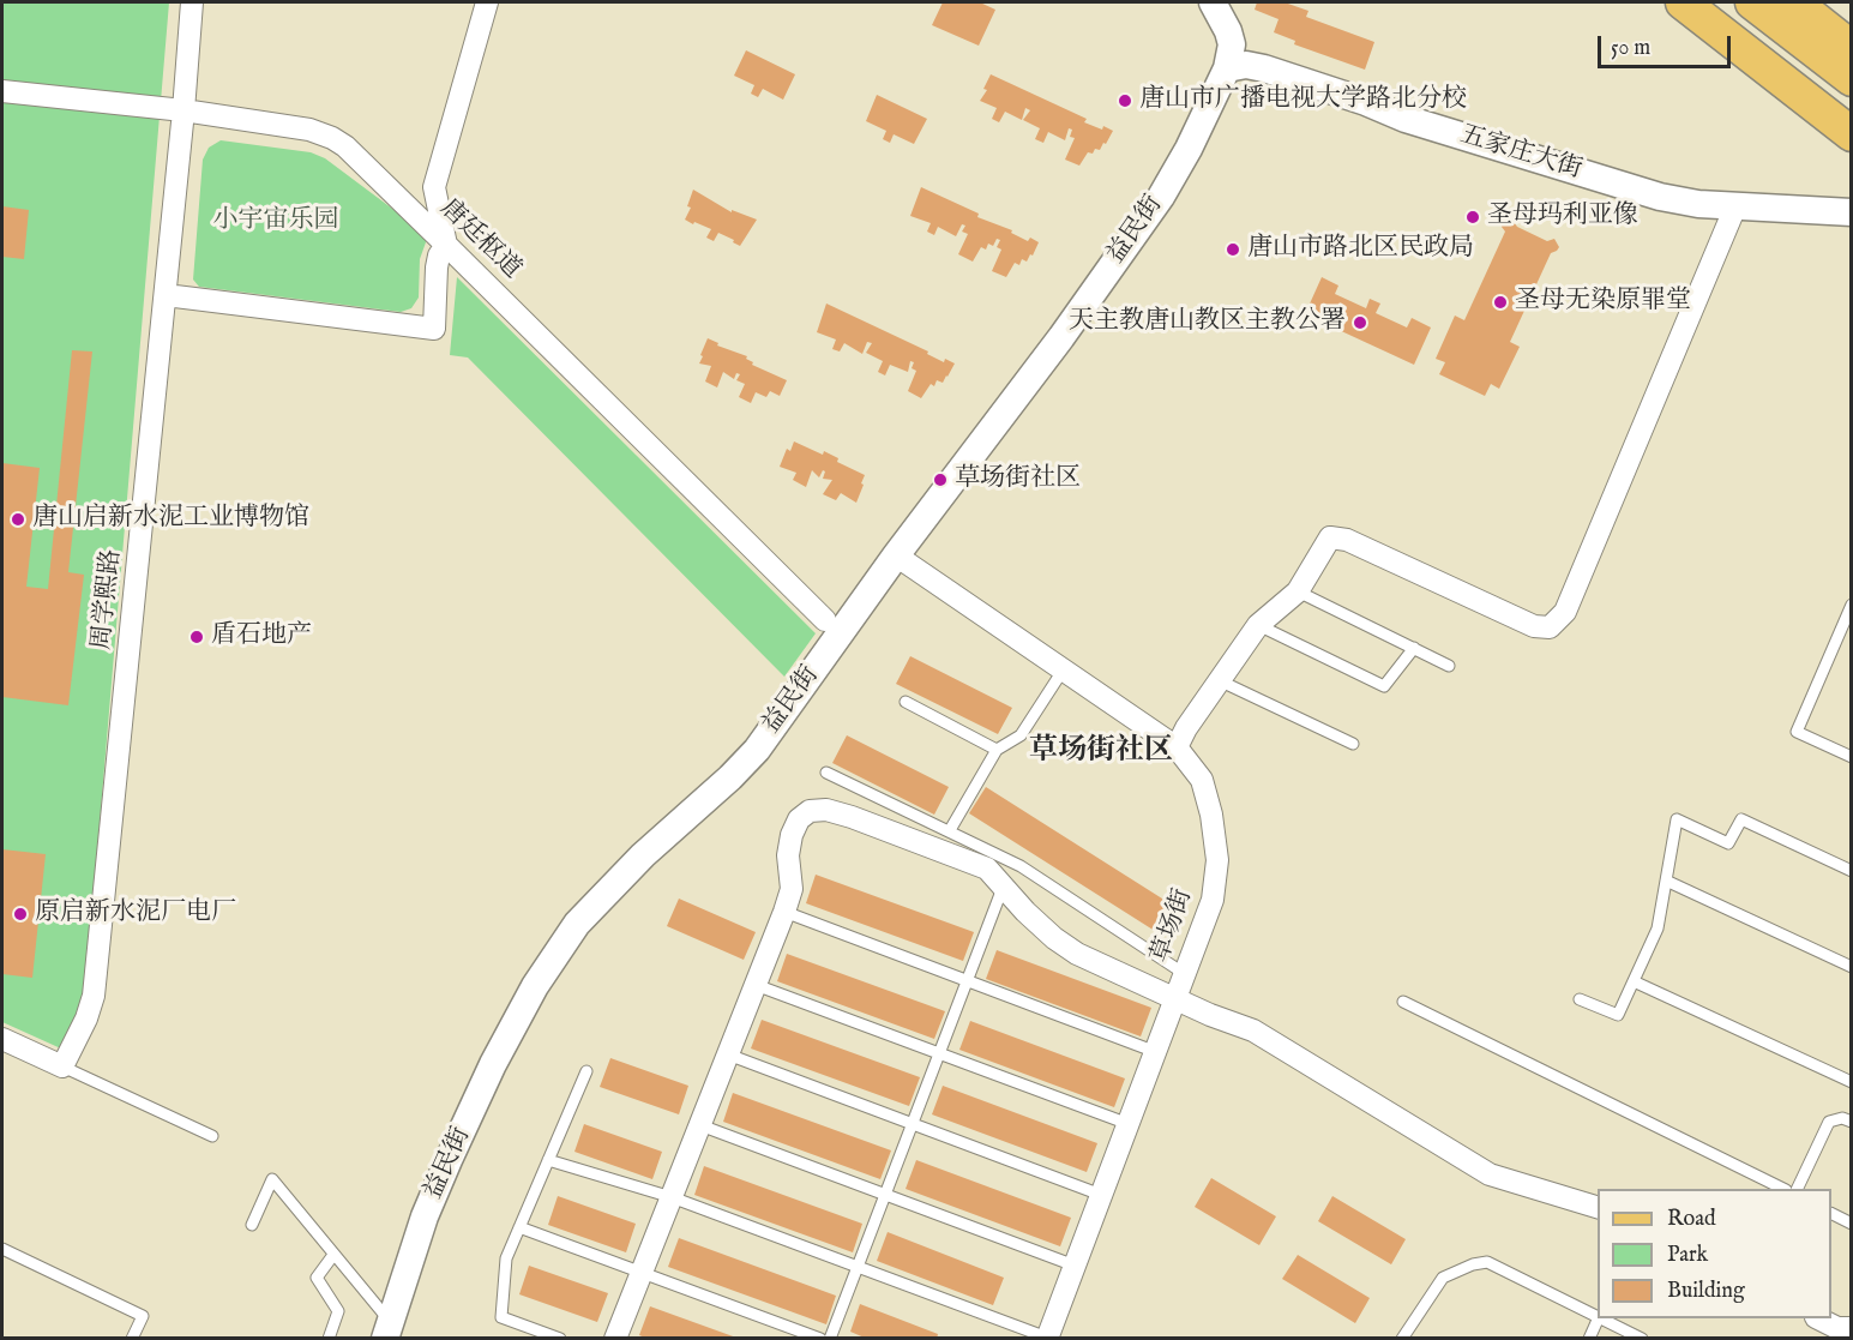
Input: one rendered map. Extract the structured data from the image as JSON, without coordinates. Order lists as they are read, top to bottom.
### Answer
{
  "streets": {
    "street": [
      "五家庄大街",
      "益民街",
      "唐廷枢道",
      "周学熙路",
      "草场街"
    ]
  },
  "crossings": [
    ["五家庄大街", "益民街"],
    ["益民街", "草场街"],
    ["唐廷枢道", "周学熙路"]
  ],
  "districts": ["草场街社区"],
  "parks": ["小宇宙乐园"],
  "places": [
    "唐山市广播电视大学路北分校",
    "圣母玛利亚像",
    "唐山市路北区民政局",
    "圣母无染原罪堂",
    "天主教唐山教区主教公署",
    "草场街社区",
    "唐山启新水泥工业博物馆",
    "盾石地产",
    "原启新水泥厂电厂"
  ],
  "legend": ["Road", "Park", "Building"],
  "scale_bar": "50 m"
}
